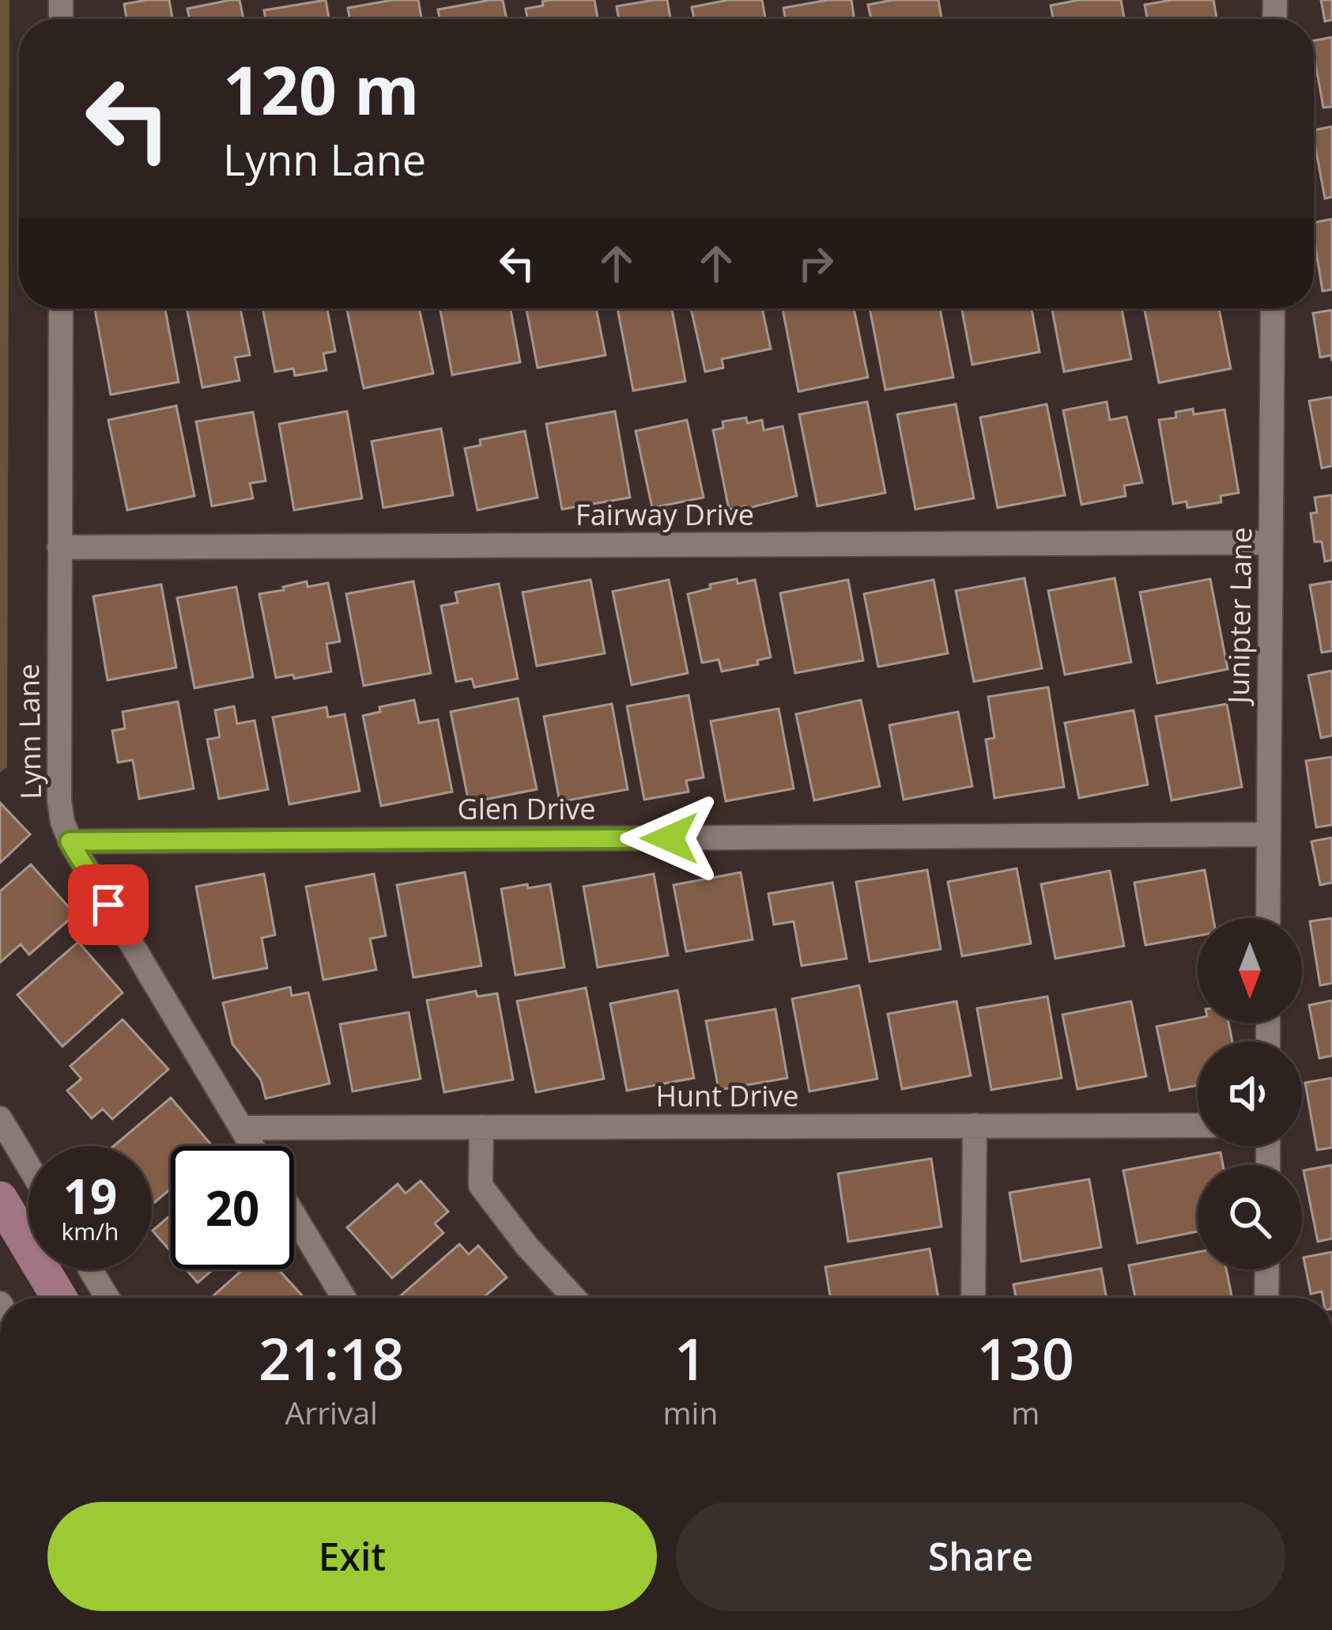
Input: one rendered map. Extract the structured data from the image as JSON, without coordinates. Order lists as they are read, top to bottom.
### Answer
{
  "streets": {
    "lane": [
      "Fairway Drive",
      "Junipter Lane",
      "Lynn Lane",
      "Glen Drive",
      "Hunt Drive"
    ]
  },
  "crossings": [
    ["Fairway Drive", "Junipter Lane"],
    ["Fairway Drive", "Lynn Lane"],
    ["Junipter Lane", "Glen Drive"],
    ["Lynn Lane", "Glen Drive"],
    ["Lynn Lane", "Hunt Drive"]
  ],
  "north": "bottom",
  "page": {
    "turn": ["120 m", "Lynn Lane"],
    "speed": "19 km/h",
    "limit": "20",
    "eta": [
      "21:18",
      "Arrival",
      "1",
      "min",
      "130",
      "m"
    ],
    "buttons": ["Exit", "Share"]
  }
}
